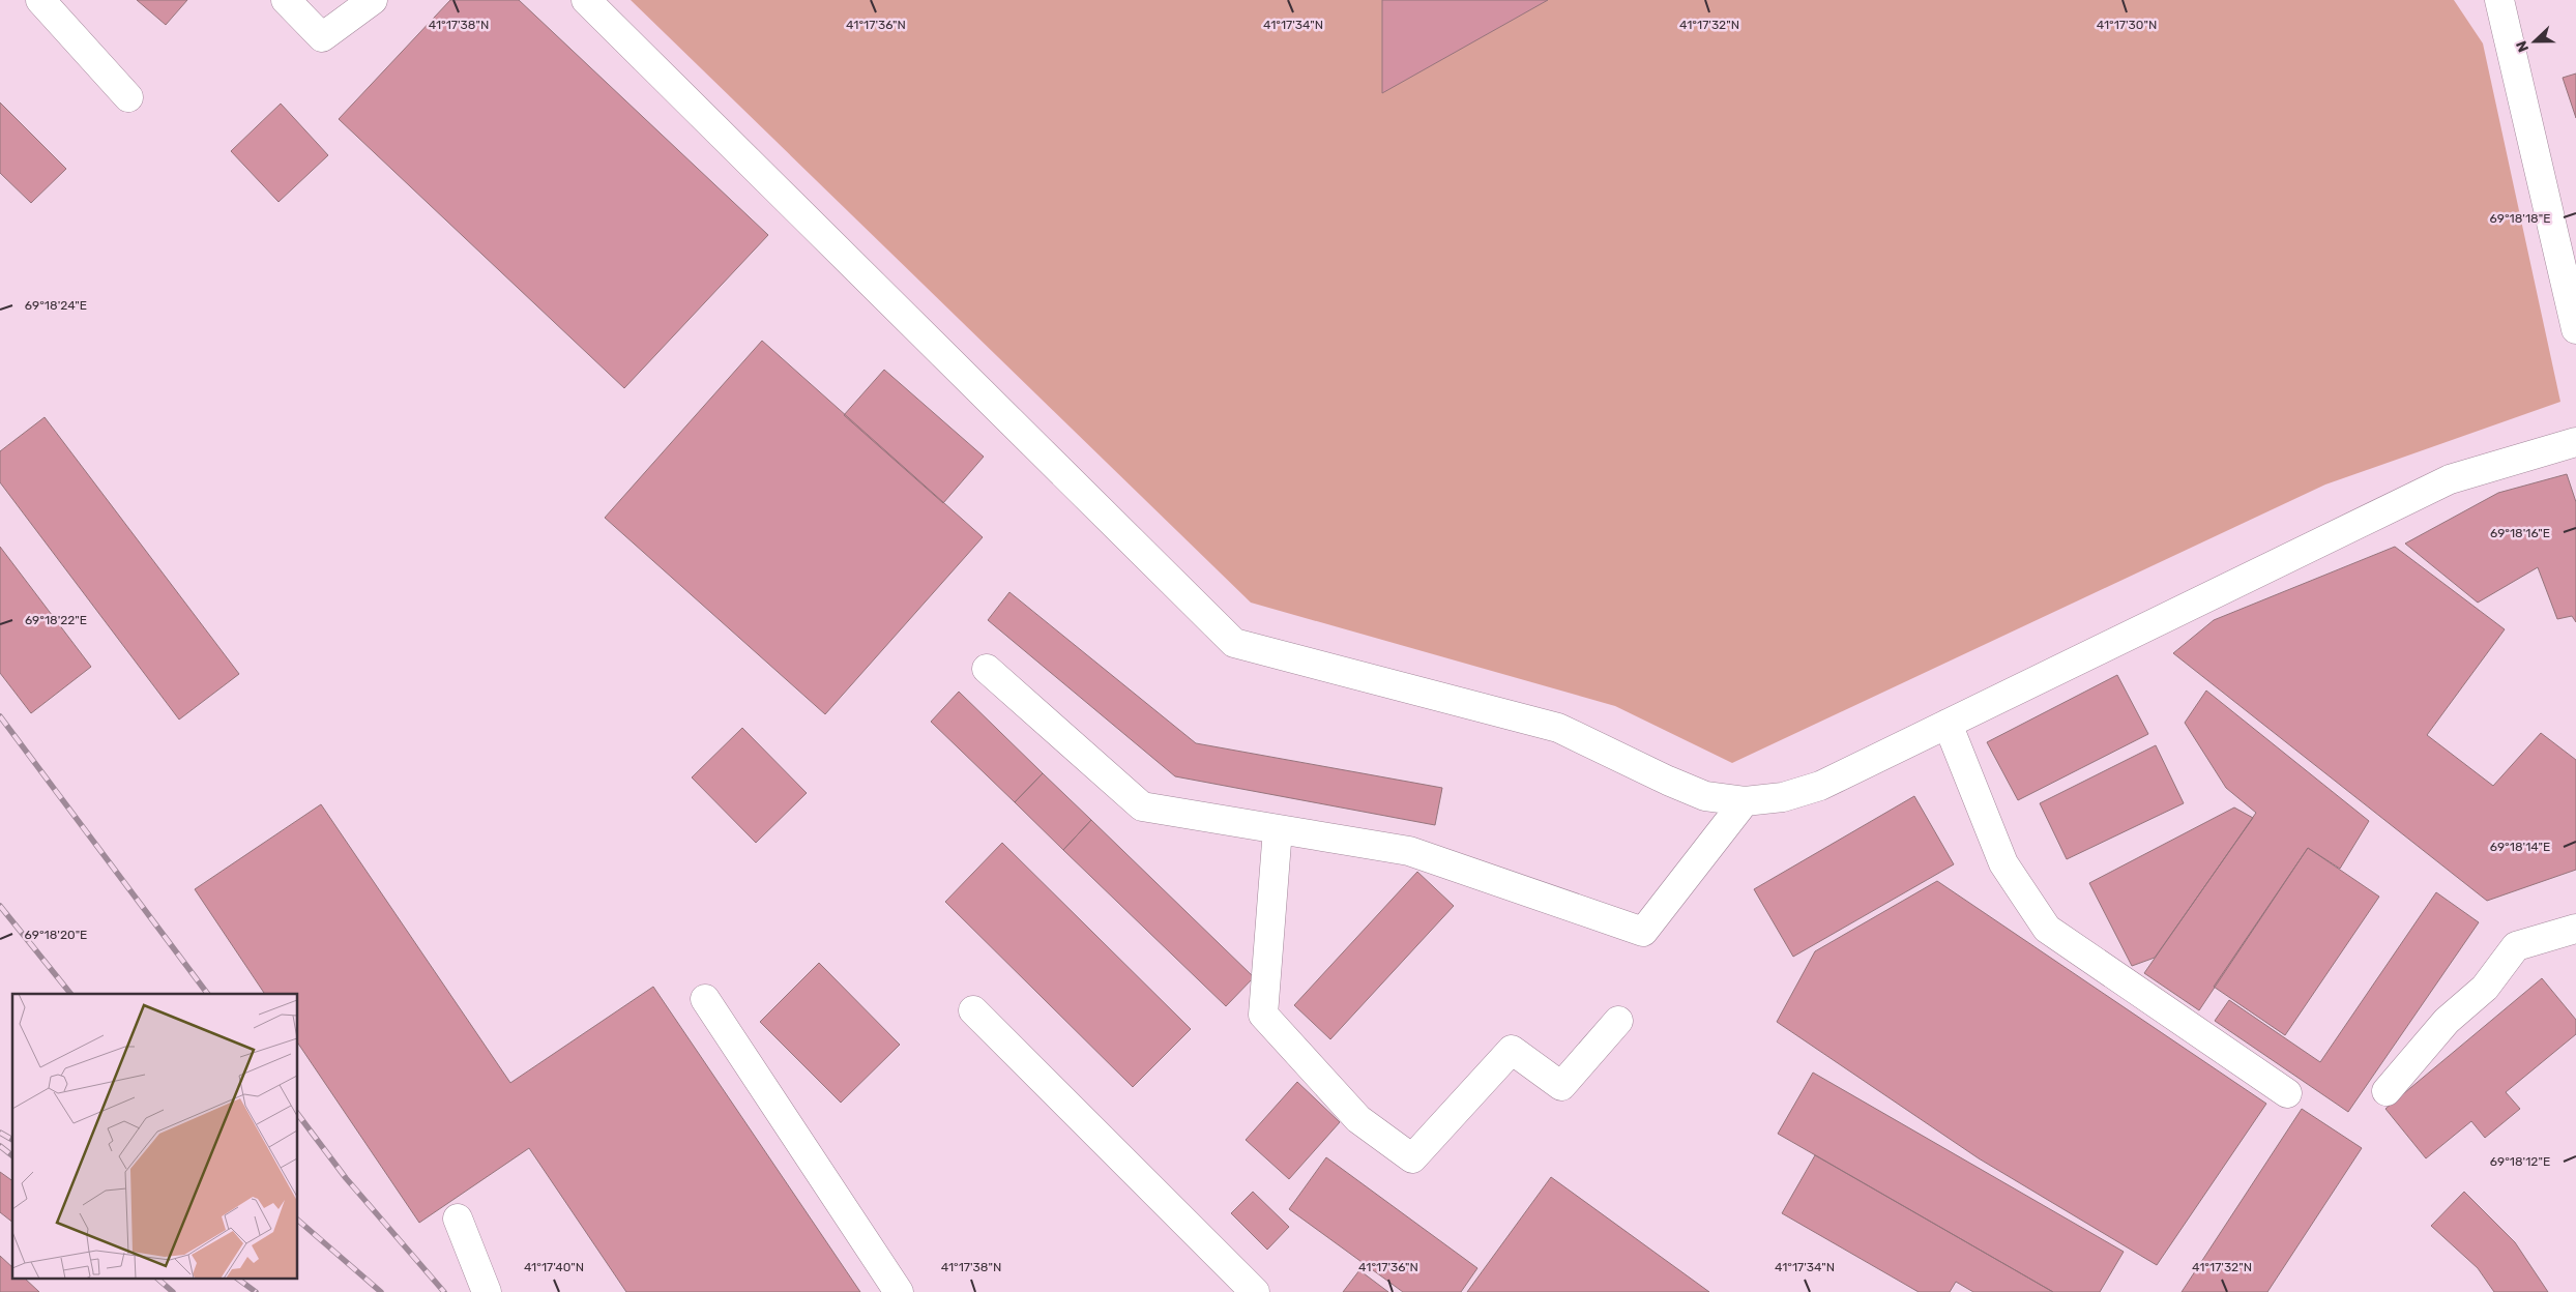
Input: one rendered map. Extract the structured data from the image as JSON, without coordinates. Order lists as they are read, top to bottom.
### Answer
{
  "north": "left",
  "coordinates": [
    "41°17'38\"N",
    "41°17'36\"N",
    "41°17'30\"N",
    "41°17'34\"N",
    "41°17'32\"N",
    "69°18'18\"E",
    "69°18'24\"E",
    "69°18'16\"E",
    "69°18'22\"E",
    "69°18'14\"E",
    "69°18'20\"E",
    "69°18'12\"E",
    "41°17'40\"N"
  ]
}
